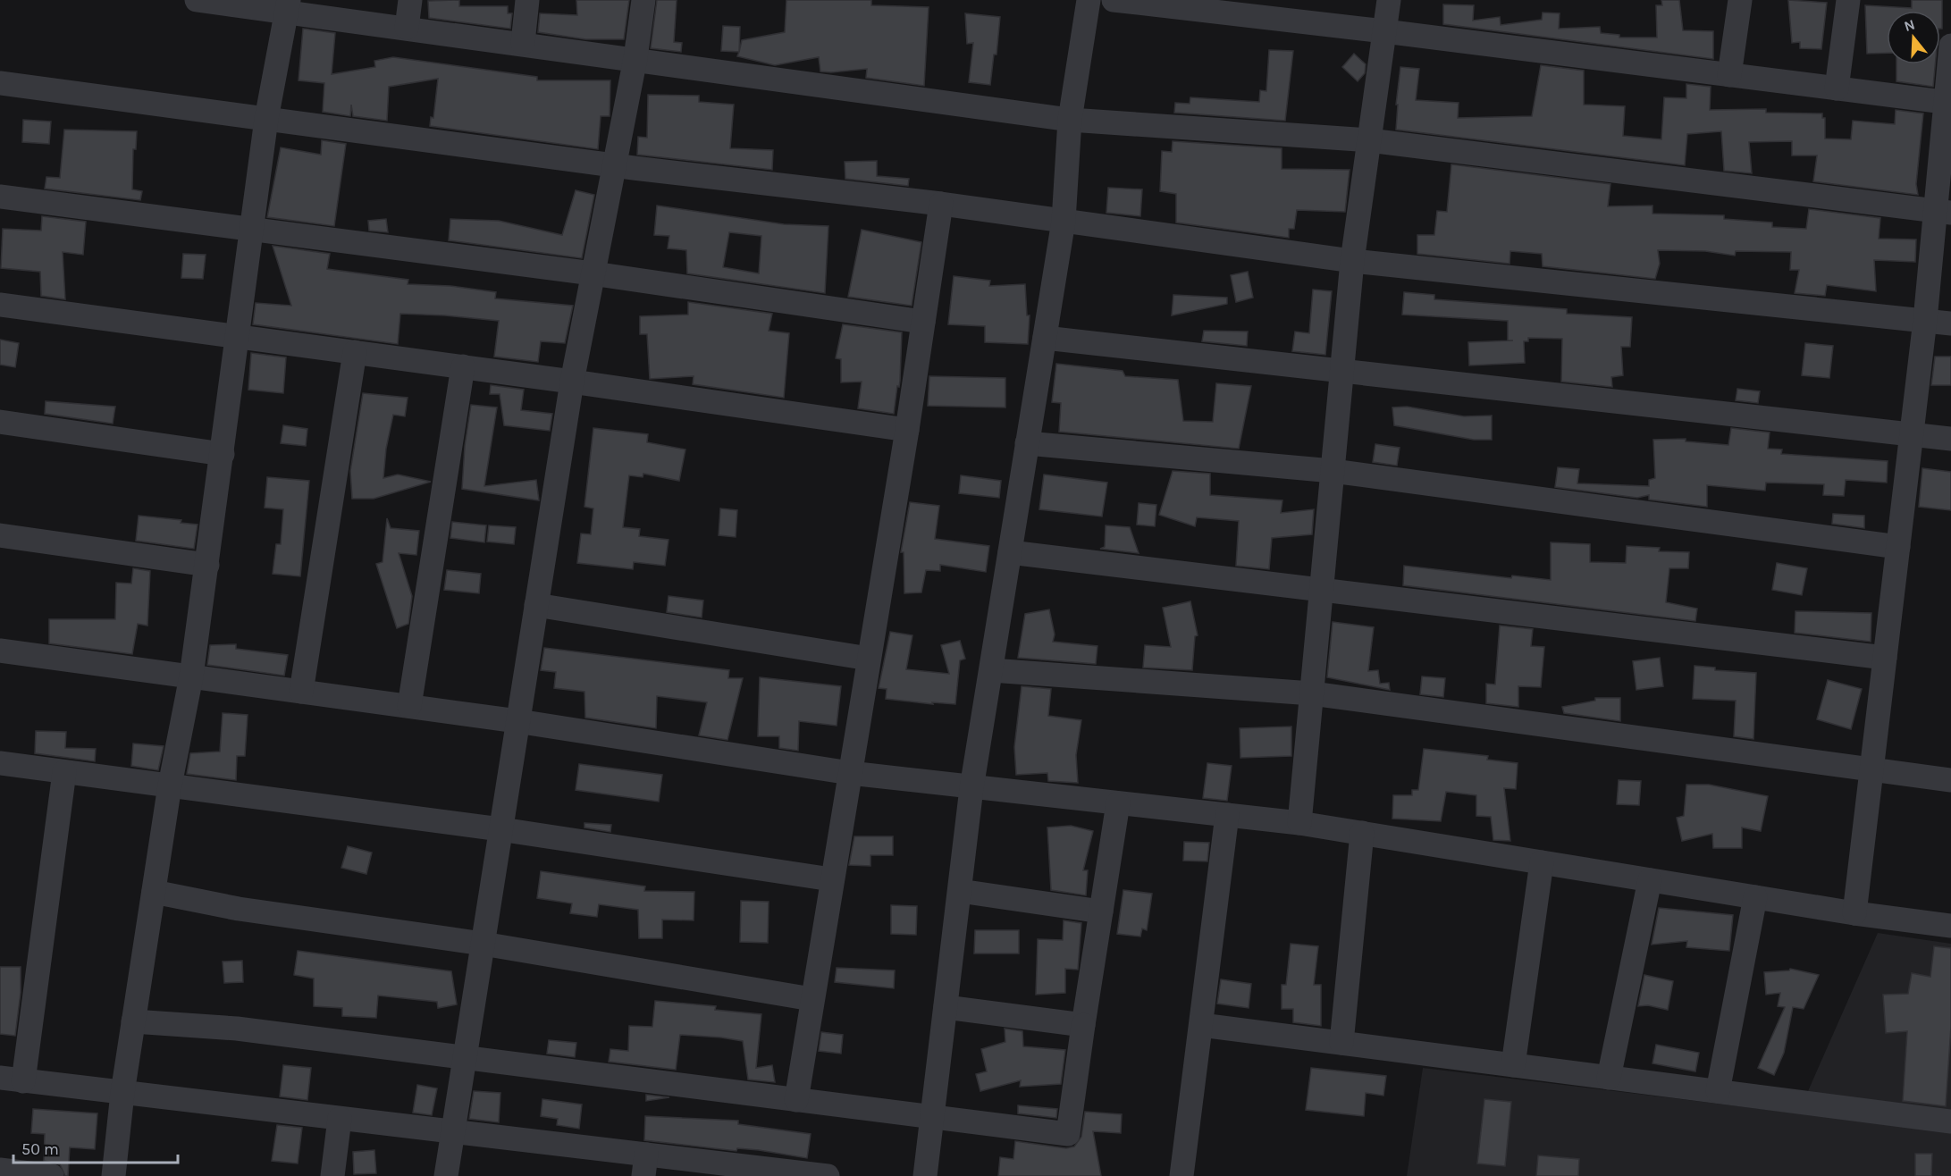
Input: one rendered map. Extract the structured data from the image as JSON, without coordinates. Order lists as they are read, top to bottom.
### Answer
{
  "scale_bar": "50 m",
  "north": "top"
}
